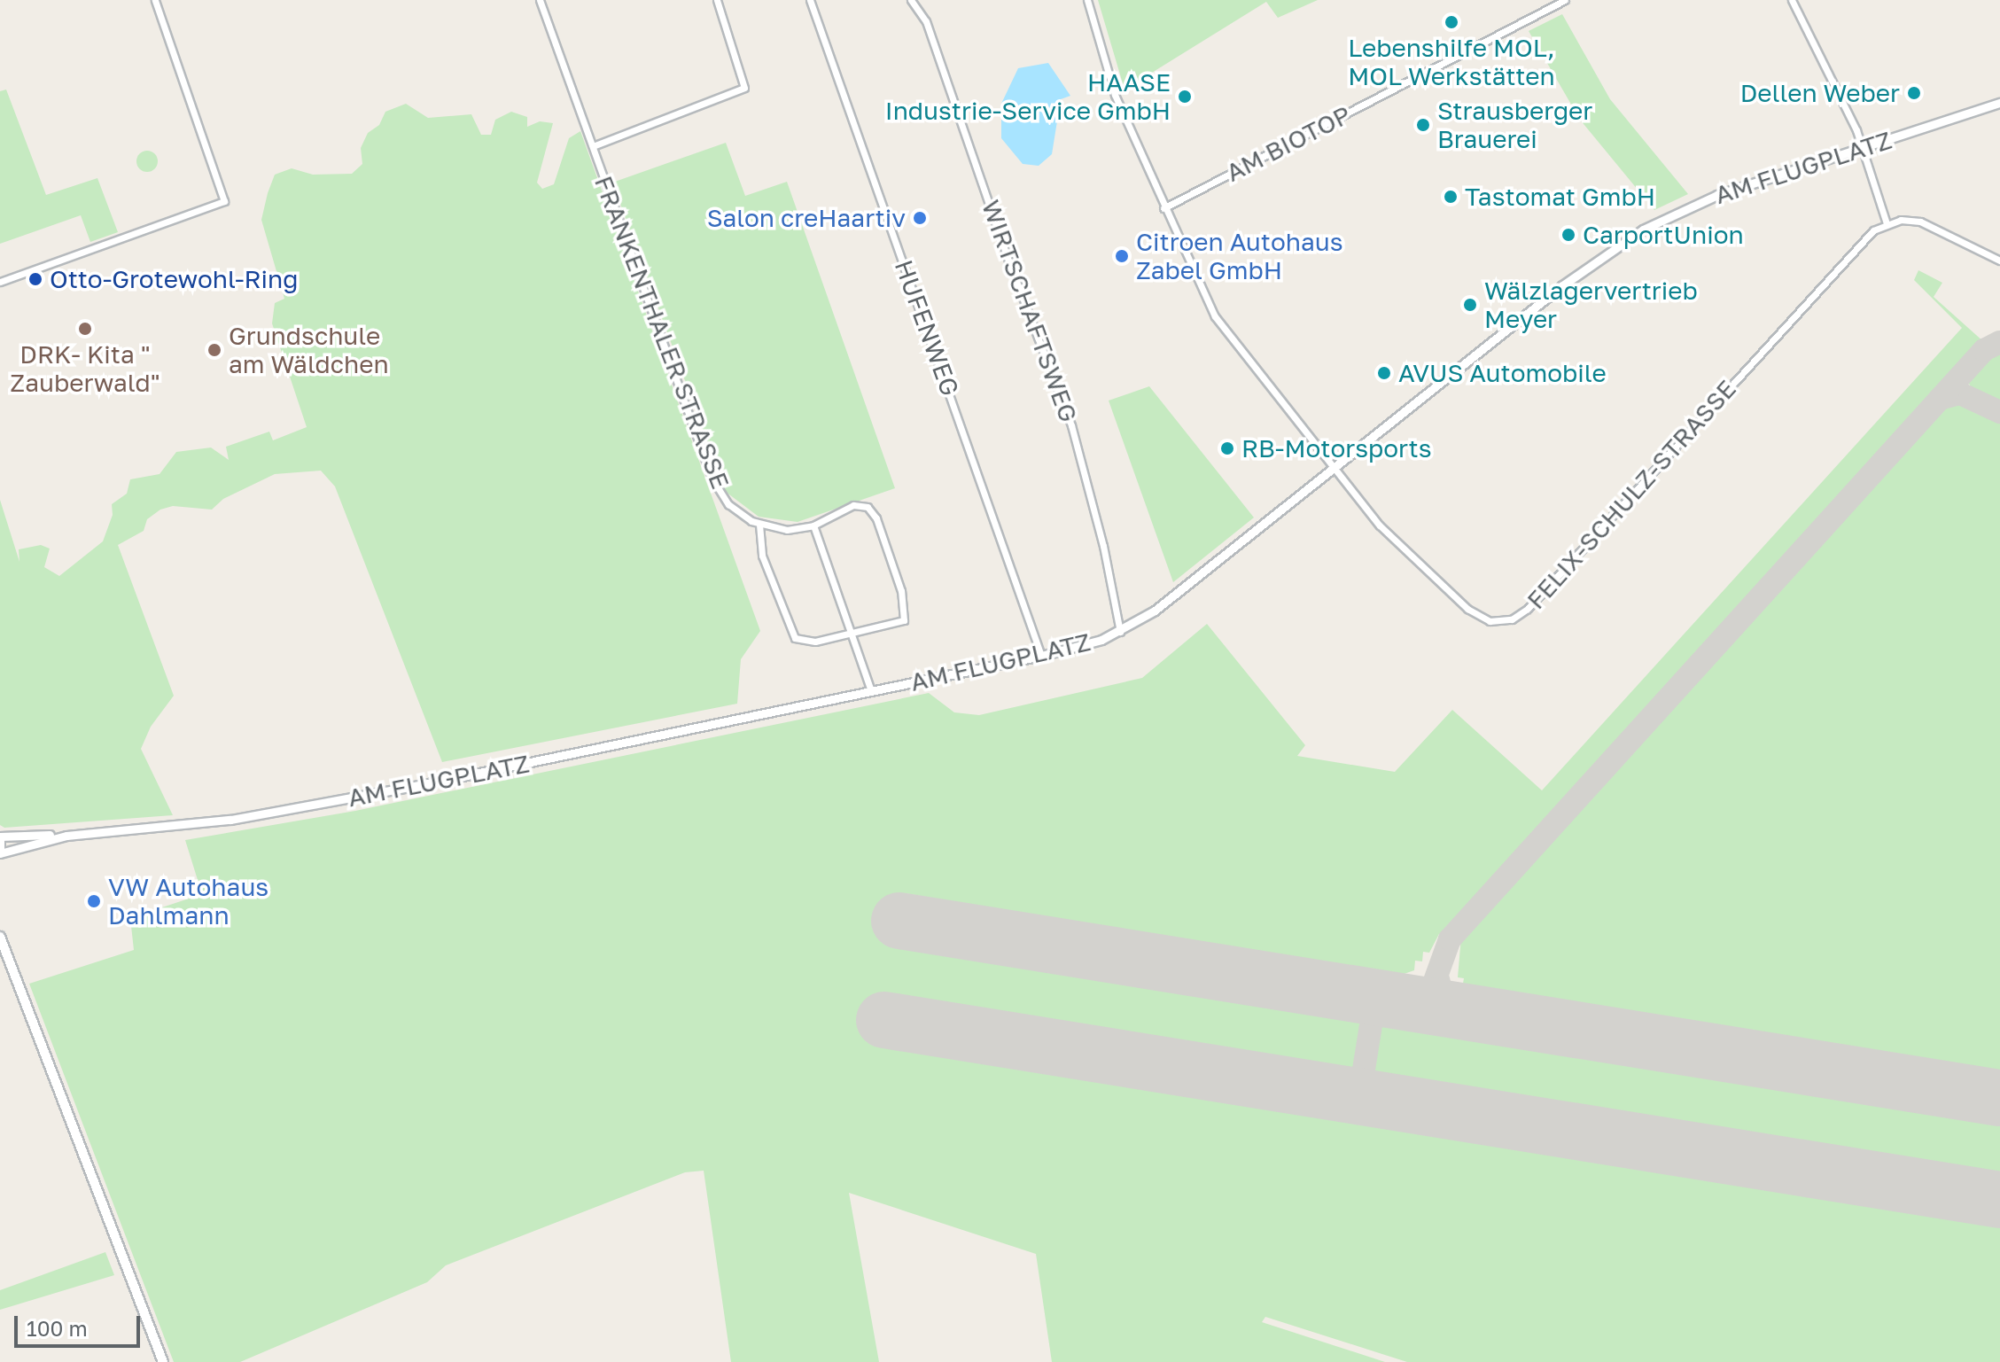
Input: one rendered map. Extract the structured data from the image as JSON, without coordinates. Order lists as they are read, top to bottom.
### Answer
{
  "streets": {
    "street": [
      "AM BIOTOP",
      "AM FLUGPLATZ",
      "WIRTSCHAFTSWEG",
      "HUFENWEG",
      "FRANKENTHALER STRASSE",
      "FELIX-SCHULZ-STRASSE"
    ]
  },
  "crossings": [
    ["AM BIOTOP", "FELIX-SCHULZ-STRASSE"],
    ["AM FLUGPLATZ", "WIRTSCHAFTSWEG"],
    ["AM FLUGPLATZ", "HUFENWEG"],
    ["AM FLUGPLATZ", "FELIX-SCHULZ-STRASSE"]
  ],
  "places": [
    "Lebenshilfe MOL, MOL Werkstätten",
    "Dellen Weber",
    "HAASE Industrie-Service GmbH",
    "Strausberger Brauerei",
    "Tastomat GmbH",
    "Salon creHaartiv",
    "CarportUnion",
    "Citroen Autohaus Zabel GmbH",
    "Otto-Grotewohl-Ring",
    "Wälzlagervertrieb Meyer",
    "DRK- Kita \" Zauberwald\"",
    "Grundschule am Wäldchen",
    "AVUS Automobile",
    "RB-Motorsports",
    "VW Autohaus Dahlmann"
  ],
  "scale_bar": "100 m"
}
